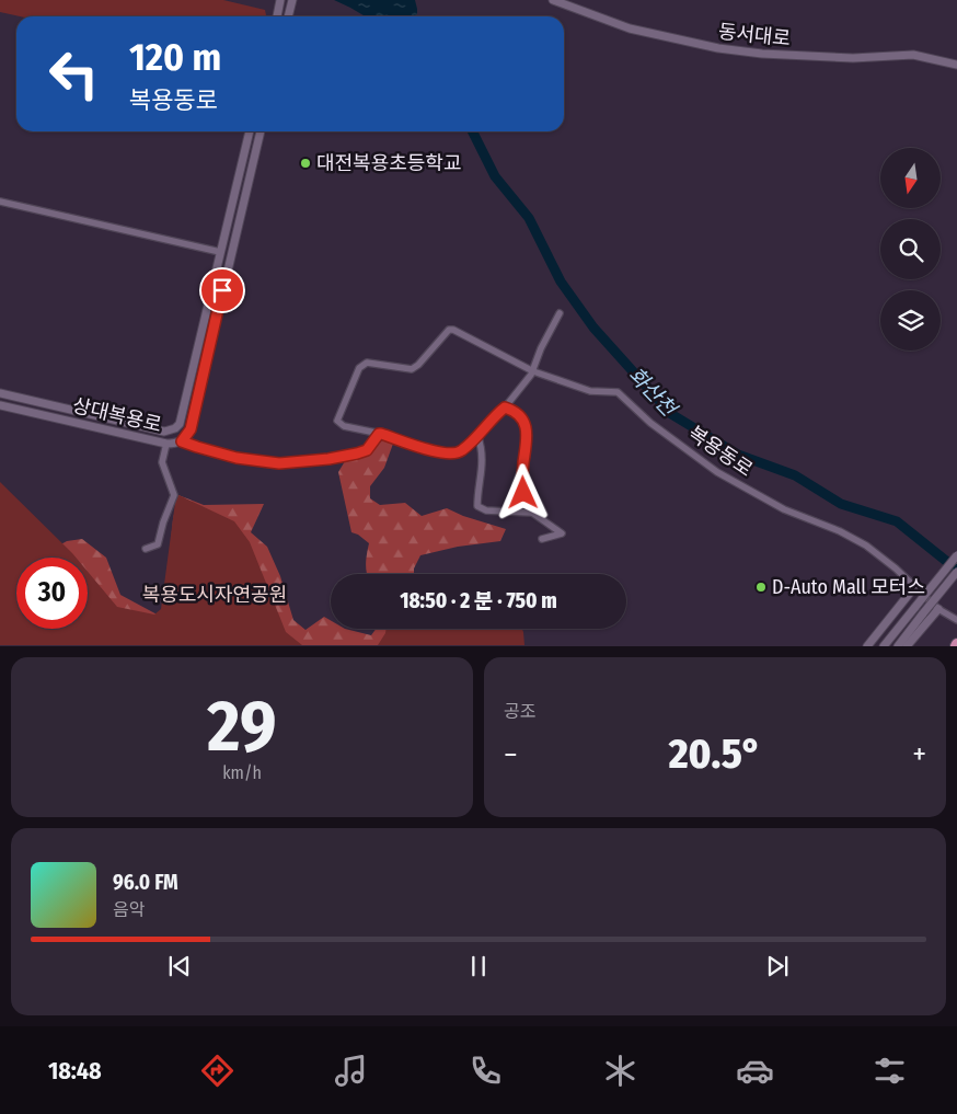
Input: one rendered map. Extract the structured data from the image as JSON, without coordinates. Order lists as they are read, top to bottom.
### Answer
{
  "streets": {
    "street": ["동서대로", "상대복용로", "복용동로"]
  },
  "water": ["화산천"],
  "parks": ["복용도시자연공원"],
  "places": ["대전복용초등학교", "D-Auto Mall 모터스"],
  "north": "bottom",
  "page": {
    "turn": ["120 m", "복용동로"],
    "limit": "30",
    "trip": "18:50 · 2 분 · 750 m",
    "tile": [
      ["29", "km/h"],
      "공조"
    ],
    "heat": ["−", "20.5°", "+"],
    "song": ["96.0 FM", "음악"],
    "tabs": "18:48"
  }
}
